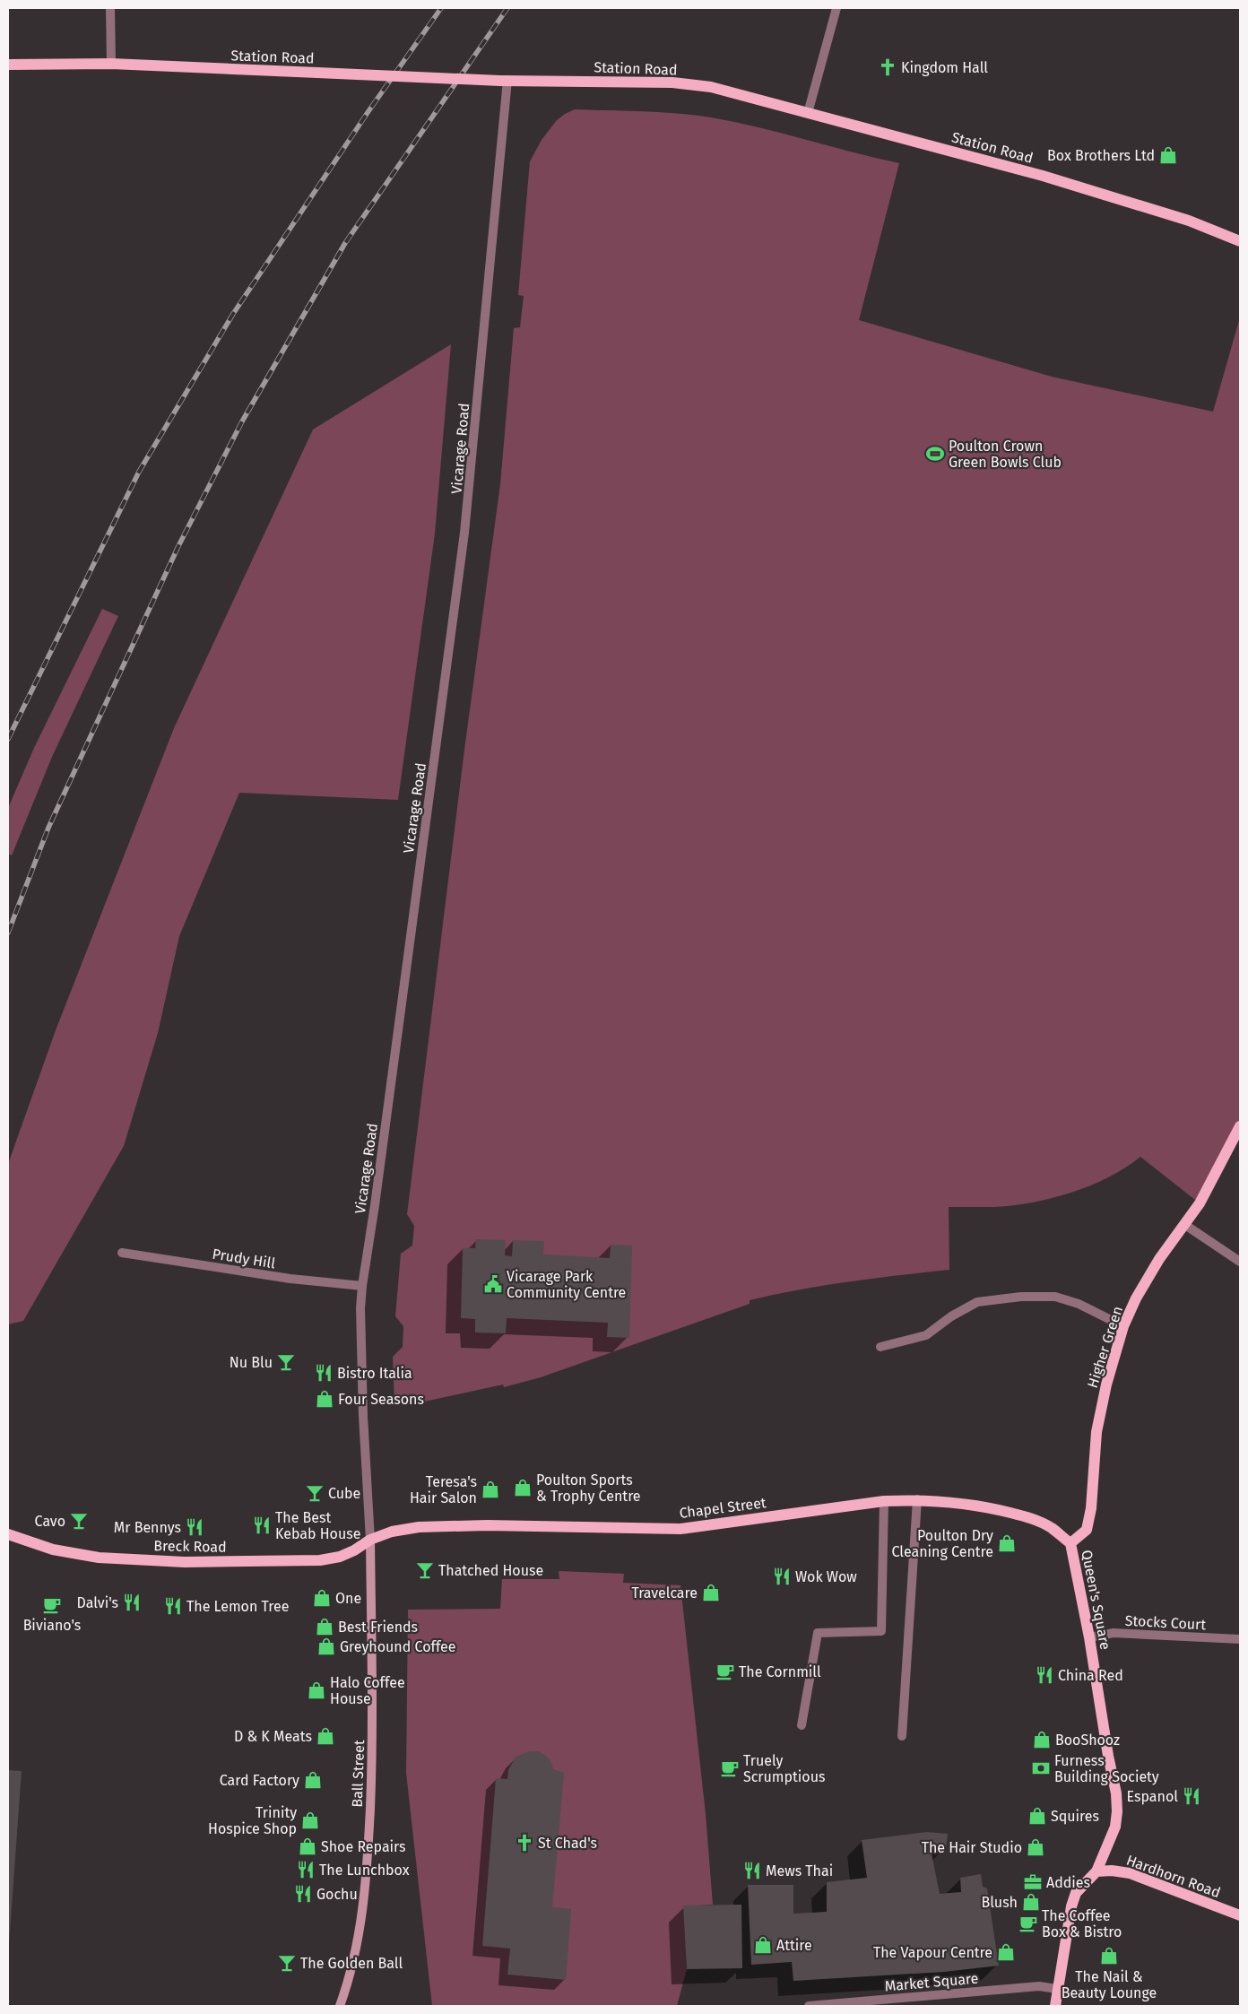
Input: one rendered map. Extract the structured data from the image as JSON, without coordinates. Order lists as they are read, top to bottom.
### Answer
{
  "streets": {
    "main road": [
      "Station Road",
      "Higher Green",
      "Chapel Street",
      "Breck Road",
      "Queen's Square",
      "Ball Street",
      "Hardhorn Road"
    ],
    "street": [
      "Vicarage Road",
      "Prudy Hill",
      "Stocks Court",
      "Market Square"
    ]
  },
  "crossings": [
    ["Station Road", "Vicarage Road"],
    ["Vicarage Road", "Prudy Hill"],
    ["Vicarage Road", "Chapel Street"],
    ["Vicarage Road", "Breck Road"],
    ["Vicarage Road", "Ball Street"],
    ["Higher Green", "Chapel Street"],
    ["Higher Green", "Queen's Square"],
    ["Chapel Street", "Breck Road"],
    ["Chapel Street", "Queen's Square"],
    ["Chapel Street", "Ball Street"],
    ["Breck Road", "Ball Street"],
    ["Queen's Square", "Stocks Court"],
    ["Queen's Square", "Hardhorn Road"]
  ],
  "places": {
    "church": ["Kingdom Hall", "St Chad's"],
    "shop": [
      "Box Brothers Ltd",
      "Four Seasons",
      "Poulton Sports & Trophy Centre",
      "Teresa's Hair Salon",
      "Poulton Dry Cleaning Centre",
      "Travelcare",
      "One",
      "Best Friends",
      "Greyhound Coffee",
      "Halo Coffee House",
      "D & K Meats",
      "BooShooz",
      "Card Factory",
      "Squires",
      "Trinity Hospice Shop",
      "Shoe Repairs",
      "The Hair Studio",
      "Blush",
      "Attire",
      "The Vapour Centre",
      "The Nail & Beauty Lounge"
    ],
    "sports": ["Poulton Crown Green Bowls Club"],
    "public building": ["Vicarage Park Community Centre"],
    "bar": [
      "Nu Blu",
      "Cube",
      "Cavo",
      "Thatched House",
      "The Golden Ball"
    ],
    "restaurant": [
      "Bistro Italia",
      "The Best Kebab House",
      "Mr Bennys",
      "Wok Wow",
      "Dalvi's",
      "The Lemon Tree",
      "China Red",
      "Espanol",
      "The Lunchbox",
      "Mews Thai",
      "Gochu"
    ],
    "cafe": [
      "Biviano's",
      "The Cornmill",
      "Truely Scrumptious",
      "The Coffee Box & Bistro"
    ],
    "bank": ["Furness Building Society"],
    "office": ["Addies"]
  }
}
